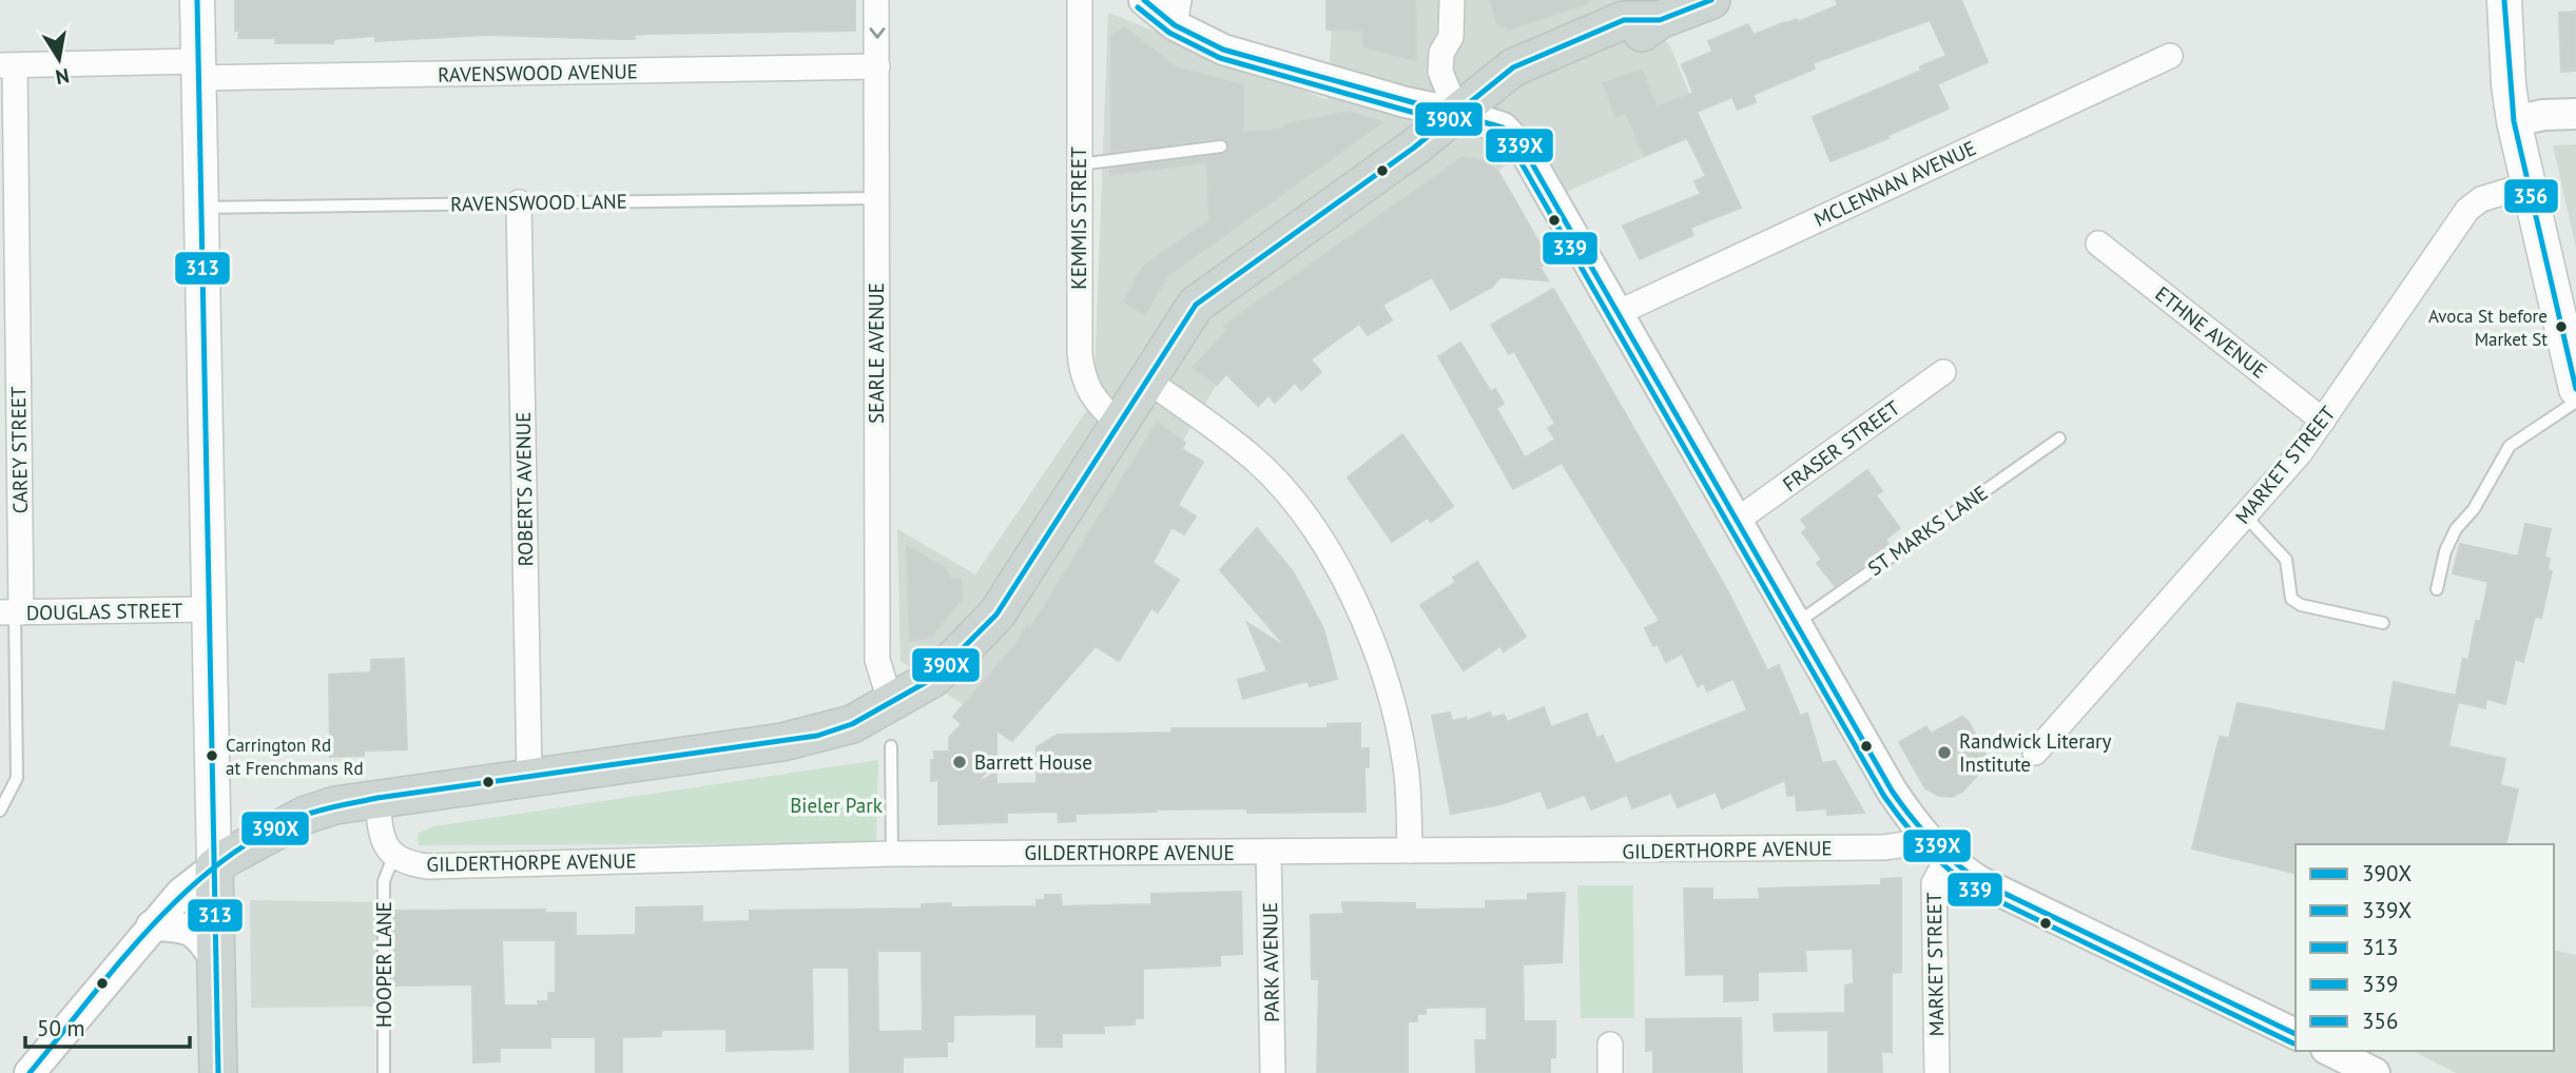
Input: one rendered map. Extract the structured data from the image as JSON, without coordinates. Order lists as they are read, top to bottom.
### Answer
{
  "streets": {
    "street": [
      "RAVENSWOOD AVENUE",
      "MCLENNAN AVENUE",
      "KEMMIS STREET",
      "ETHNE AVENUE",
      "SEARLE AVENUE",
      "FRASER STREET",
      "CAREY STREET",
      "MARKET STREET",
      "ROBERTS AVENUE",
      "DOUGLAS STREET",
      "GILDERTHORPE AVENUE",
      "PARK AVENUE"
    ],
    "lane": ["RAVENSWOOD LANE", "ST MARKS LANE", "HOOPER LANE"]
  },
  "crossings": [
    ["RAVENSWOOD AVENUE", "SEARLE AVENUE"],
    ["RAVENSWOOD AVENUE", "CAREY STREET"],
    ["RAVENSWOOD LANE", "SEARLE AVENUE"],
    ["RAVENSWOOD LANE", "ROBERTS AVENUE"],
    ["ETHNE AVENUE", "MARKET STREET"],
    ["CAREY STREET", "DOUGLAS STREET"],
    ["MARKET STREET", "GILDERTHORPE AVENUE"],
    ["GILDERTHORPE AVENUE", "PARK AVENUE"],
    ["GILDERTHORPE AVENUE", "HOOPER LANE"]
  ],
  "parks": ["Bieler Park"],
  "places": [
    "Avoca St before Market St",
    "Randwick Literary Institute",
    "Carrington Rd at Frenchmans Rd",
    "Barrett House"
  ],
  "lines": [
    "transit line 390X",
    "transit line 339X",
    "transit line 313",
    "transit line 356",
    "transit line 339"
  ],
  "legend": [
    "390X",
    "339X",
    "313",
    "339",
    "356"
  ],
  "scale_bar": "50 m",
  "north": "bottom"
}
